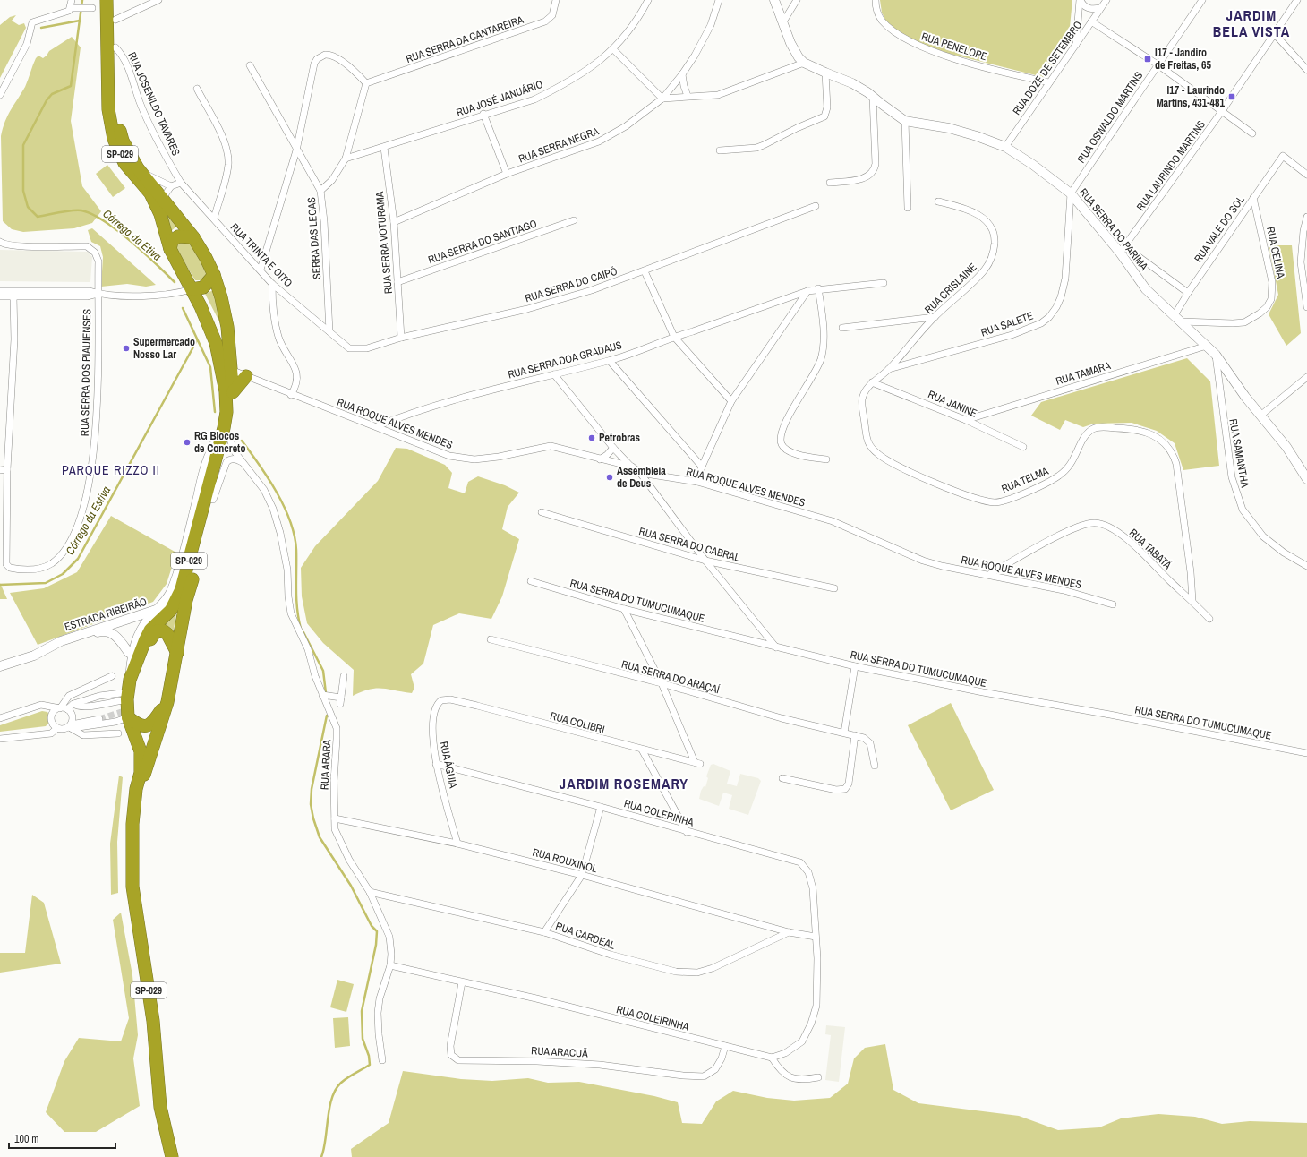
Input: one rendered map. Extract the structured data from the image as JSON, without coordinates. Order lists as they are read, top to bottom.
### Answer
{
  "streets": {
    "highway": ["SP-029"],
    "street": [
      "RUA SERRA DA CANTAREIRA",
      "RUA PENELOPE",
      "RUA DOZE DE SETEMBRO",
      "RUA JOSÉ JANUÁRIO",
      "RUA JOSENILDO TAVARES",
      "RUA OSWALDO MARTINS",
      "RUA SERRA NEGRA",
      "RUA LAURINDO MARTINS",
      "RUA SERRA DO PARIMA",
      "RUA VALE DO SOL",
      "SERRA DAS LEOAS",
      "RUA SERRA DO SANTIAGO",
      "RUA SERRA VOTURAMA",
      "RUA CELINA",
      "RUA TRINTA E OITO",
      "RUA SERRA DO CAIPÓ",
      "RUA CRISLAINE",
      "RUA SALETE",
      "RUA SERRA DOA GRADAUS",
      "RUA SERRA DOS PIAUIENSES",
      "RUA TAMARA",
      "RUA JANINE",
      "RUA ROQUE ALVES MENDES",
      "RUA SAMANTHA",
      "RUA TELMA",
      "RUA SERRA DO CABRAL",
      "RUA TABATÁ",
      "RUA SERRA DO TUMUCUMAQUE",
      "ESTRADA RIBEIRÃO",
      "RUA SERRA DO ARAÇAÍ",
      "RUA COLIBRI",
      "RUA ARARA",
      "RUA ÁGUIA",
      "RUA COLERINHA",
      "RUA ROUXINOL",
      "RUA CARDEAL",
      "RUA COLEIRINHA",
      "RUA ARACUÃ"
    ]
  },
  "crossings": [
    ["RUA PENELOPE", "RUA DOZE DE SETEMBRO"],
    ["RUA DOZE DE SETEMBRO", "RUA SERRA DO PARIMA"],
    ["RUA JOSÉ JANUÁRIO", "RUA SERRA VOTURAMA"],
    ["RUA JOSENILDO TAVARES", "SP-029"],
    ["RUA JOSENILDO TAVARES", "RUA TRINTA E OITO"],
    ["RUA OSWALDO MARTINS", "RUA SERRA DO PARIMA"],
    ["RUA OSWALDO MARTINS", "RUA SALETE"],
    ["RUA SERRA NEGRA", "RUA SERRA VOTURAMA"],
    ["SP-029", "RUA ROQUE ALVES MENDES"],
    ["SP-029", "ESTRADA RIBEIRÃO"],
    ["SP-029", "RUA ARARA"],
    ["RUA LAURINDO MARTINS", "RUA SERRA DO PARIMA"],
    ["RUA SERRA DO PARIMA", "RUA VALE DO SOL"],
    ["RUA SERRA DO PARIMA", "RUA CELINA"],
    ["RUA SERRA DO PARIMA", "RUA SALETE"],
    ["RUA SERRA DO PARIMA", "RUA TAMARA"],
    ["RUA SERRA DO PARIMA", "RUA SAMANTHA"],
    ["RUA VALE DO SOL", "RUA CELINA"],
    ["SERRA DAS LEOAS", "RUA TRINTA E OITO"],
    ["SERRA DAS LEOAS", "RUA SERRA DO CAIPÓ"],
    ["RUA SERRA DO SANTIAGO", "RUA SERRA VOTURAMA"],
    ["RUA SERRA VOTURAMA", "RUA SERRA DO CAIPÓ"],
    ["RUA TRINTA E OITO", "RUA SERRA DO CAIPÓ"],
    ["RUA CRISLAINE", "RUA SALETE"],
    ["RUA CRISLAINE", "RUA TELMA"],
    ["RUA SALETE", "RUA TELMA"],
    ["RUA SERRA DOA GRADAUS", "RUA ROQUE ALVES MENDES"],
    ["RUA TAMARA", "RUA JANINE"],
    ["RUA JANINE", "RUA TELMA"],
    ["RUA ROQUE ALVES MENDES", "RUA TABATÁ"],
    ["RUA TELMA", "RUA TABATÁ"],
    ["RUA SERRA DO ARAÇAÍ", "RUA COLIBRI"],
    ["RUA COLIBRI", "RUA ÁGUIA"],
    ["RUA ARARA", "RUA ROUXINOL"],
    ["RUA ARARA", "RUA CARDEAL"],
    ["RUA ARARA", "RUA COLEIRINHA"],
    ["RUA ÁGUIA", "RUA COLERINHA"],
    ["RUA ÁGUIA", "RUA ROUXINOL"],
    ["RUA COLERINHA", "RUA ROUXINOL"],
    ["RUA ROUXINOL", "RUA CARDEAL"],
    ["RUA COLEIRINHA", "RUA ARACUÃ"]
  ],
  "districts": ["JARDIM BELA VISTA", "PARQUE RIZZO II", "JARDIM ROSEMARY"],
  "water": ["Córrego da Etiva", "Córrego da Estiva"],
  "places": {
    "transit": ["I17 - Jandiro de Freitas, 65", "I17 - Laurindo Martins, 431-481"],
    "other": [
      "Supermercado Nosso Lar",
      "Petrobras",
      "RG Blocos de Concreto",
      "Assembleia de Deus"
    ]
  },
  "scale_bar": "100 m"
}
